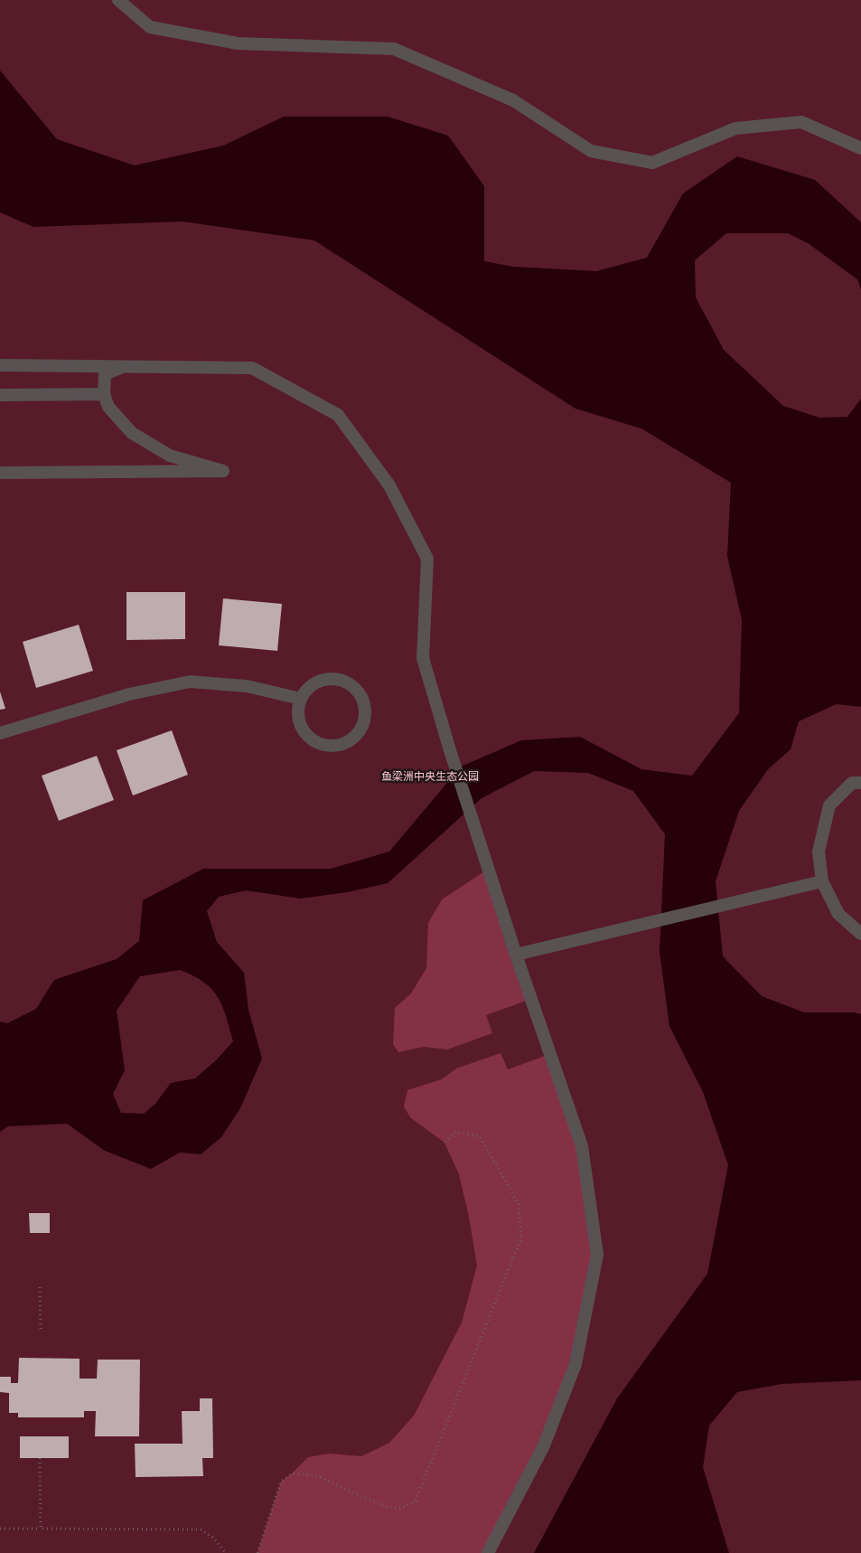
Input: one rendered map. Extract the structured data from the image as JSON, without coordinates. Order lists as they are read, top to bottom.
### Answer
{
  "parks": ["鱼梁洲中央生态公园"]
}
